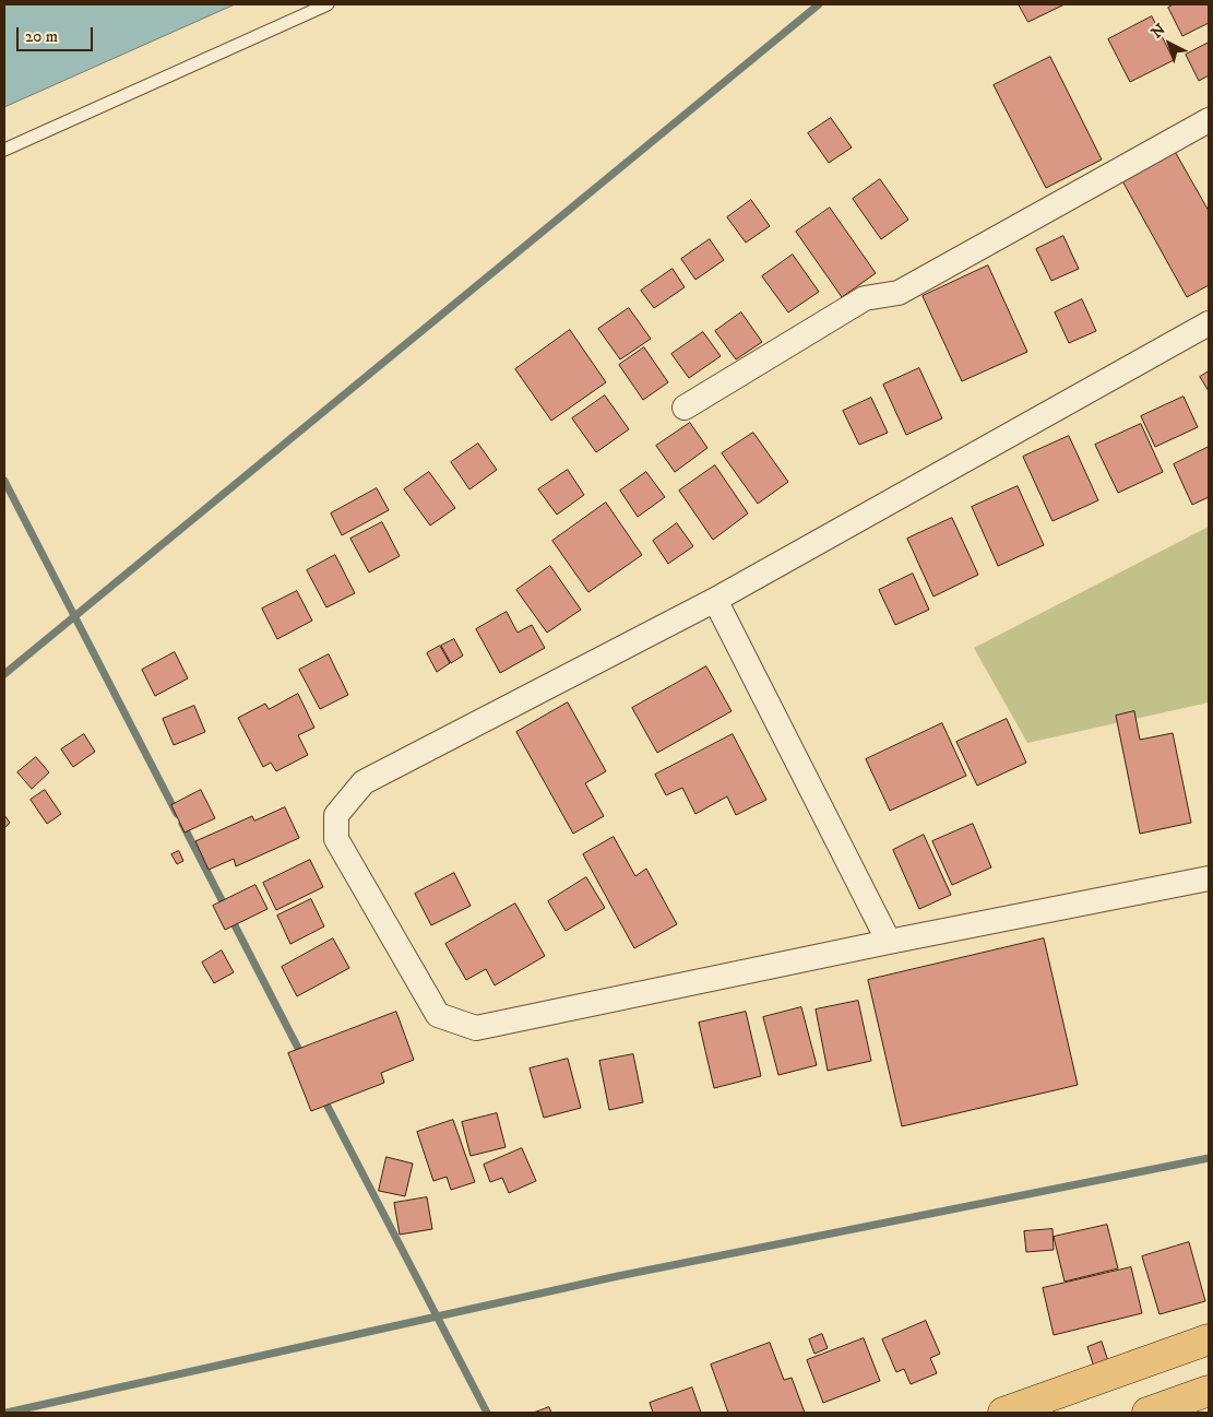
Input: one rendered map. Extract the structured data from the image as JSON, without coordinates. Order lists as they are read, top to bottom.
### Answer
{
  "scale_bar": "20 m",
  "north": "top left"
}
